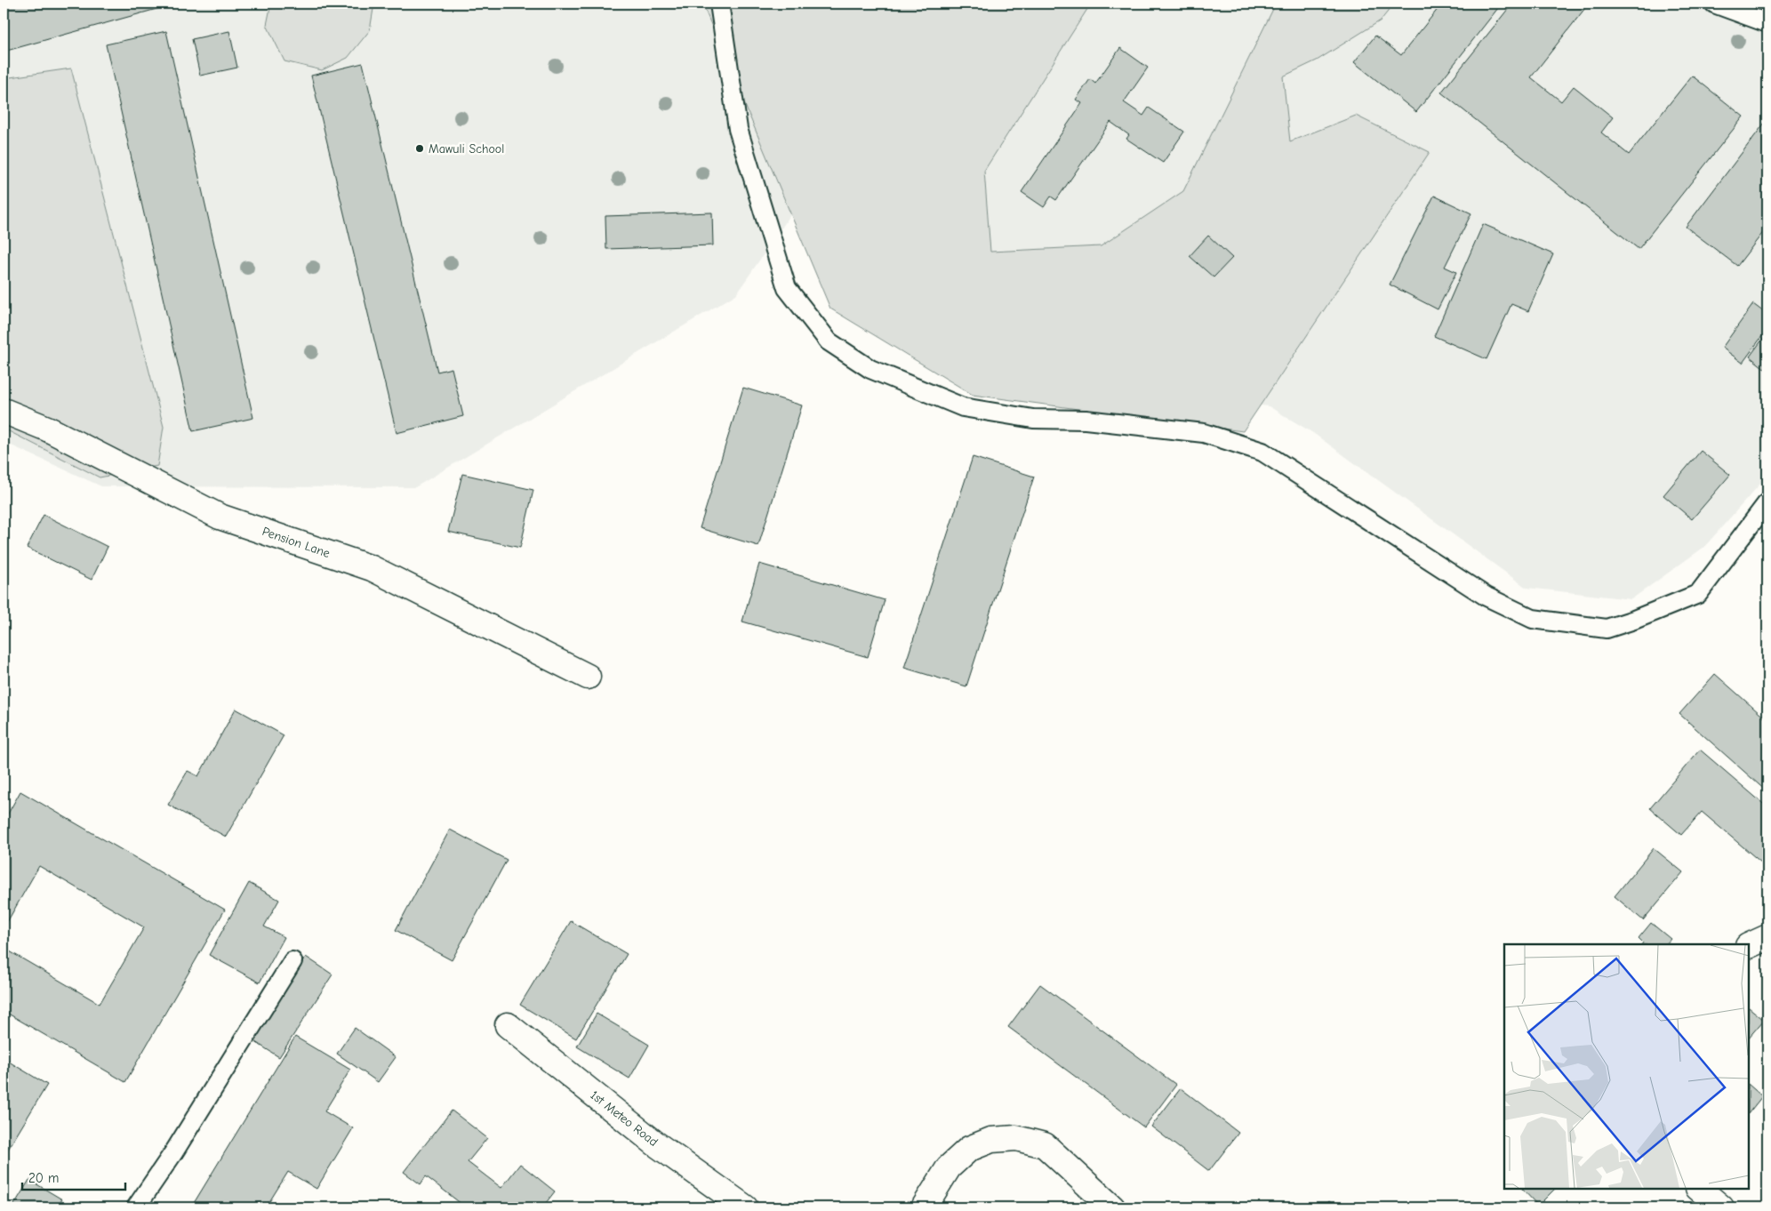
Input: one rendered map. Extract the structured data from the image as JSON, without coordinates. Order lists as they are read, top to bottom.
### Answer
{
  "streets": {
    "street": ["Pension Lane", "1st Meteo Road"]
  },
  "places": ["Mawuli School"],
  "scale_bar": "20 m"
}
